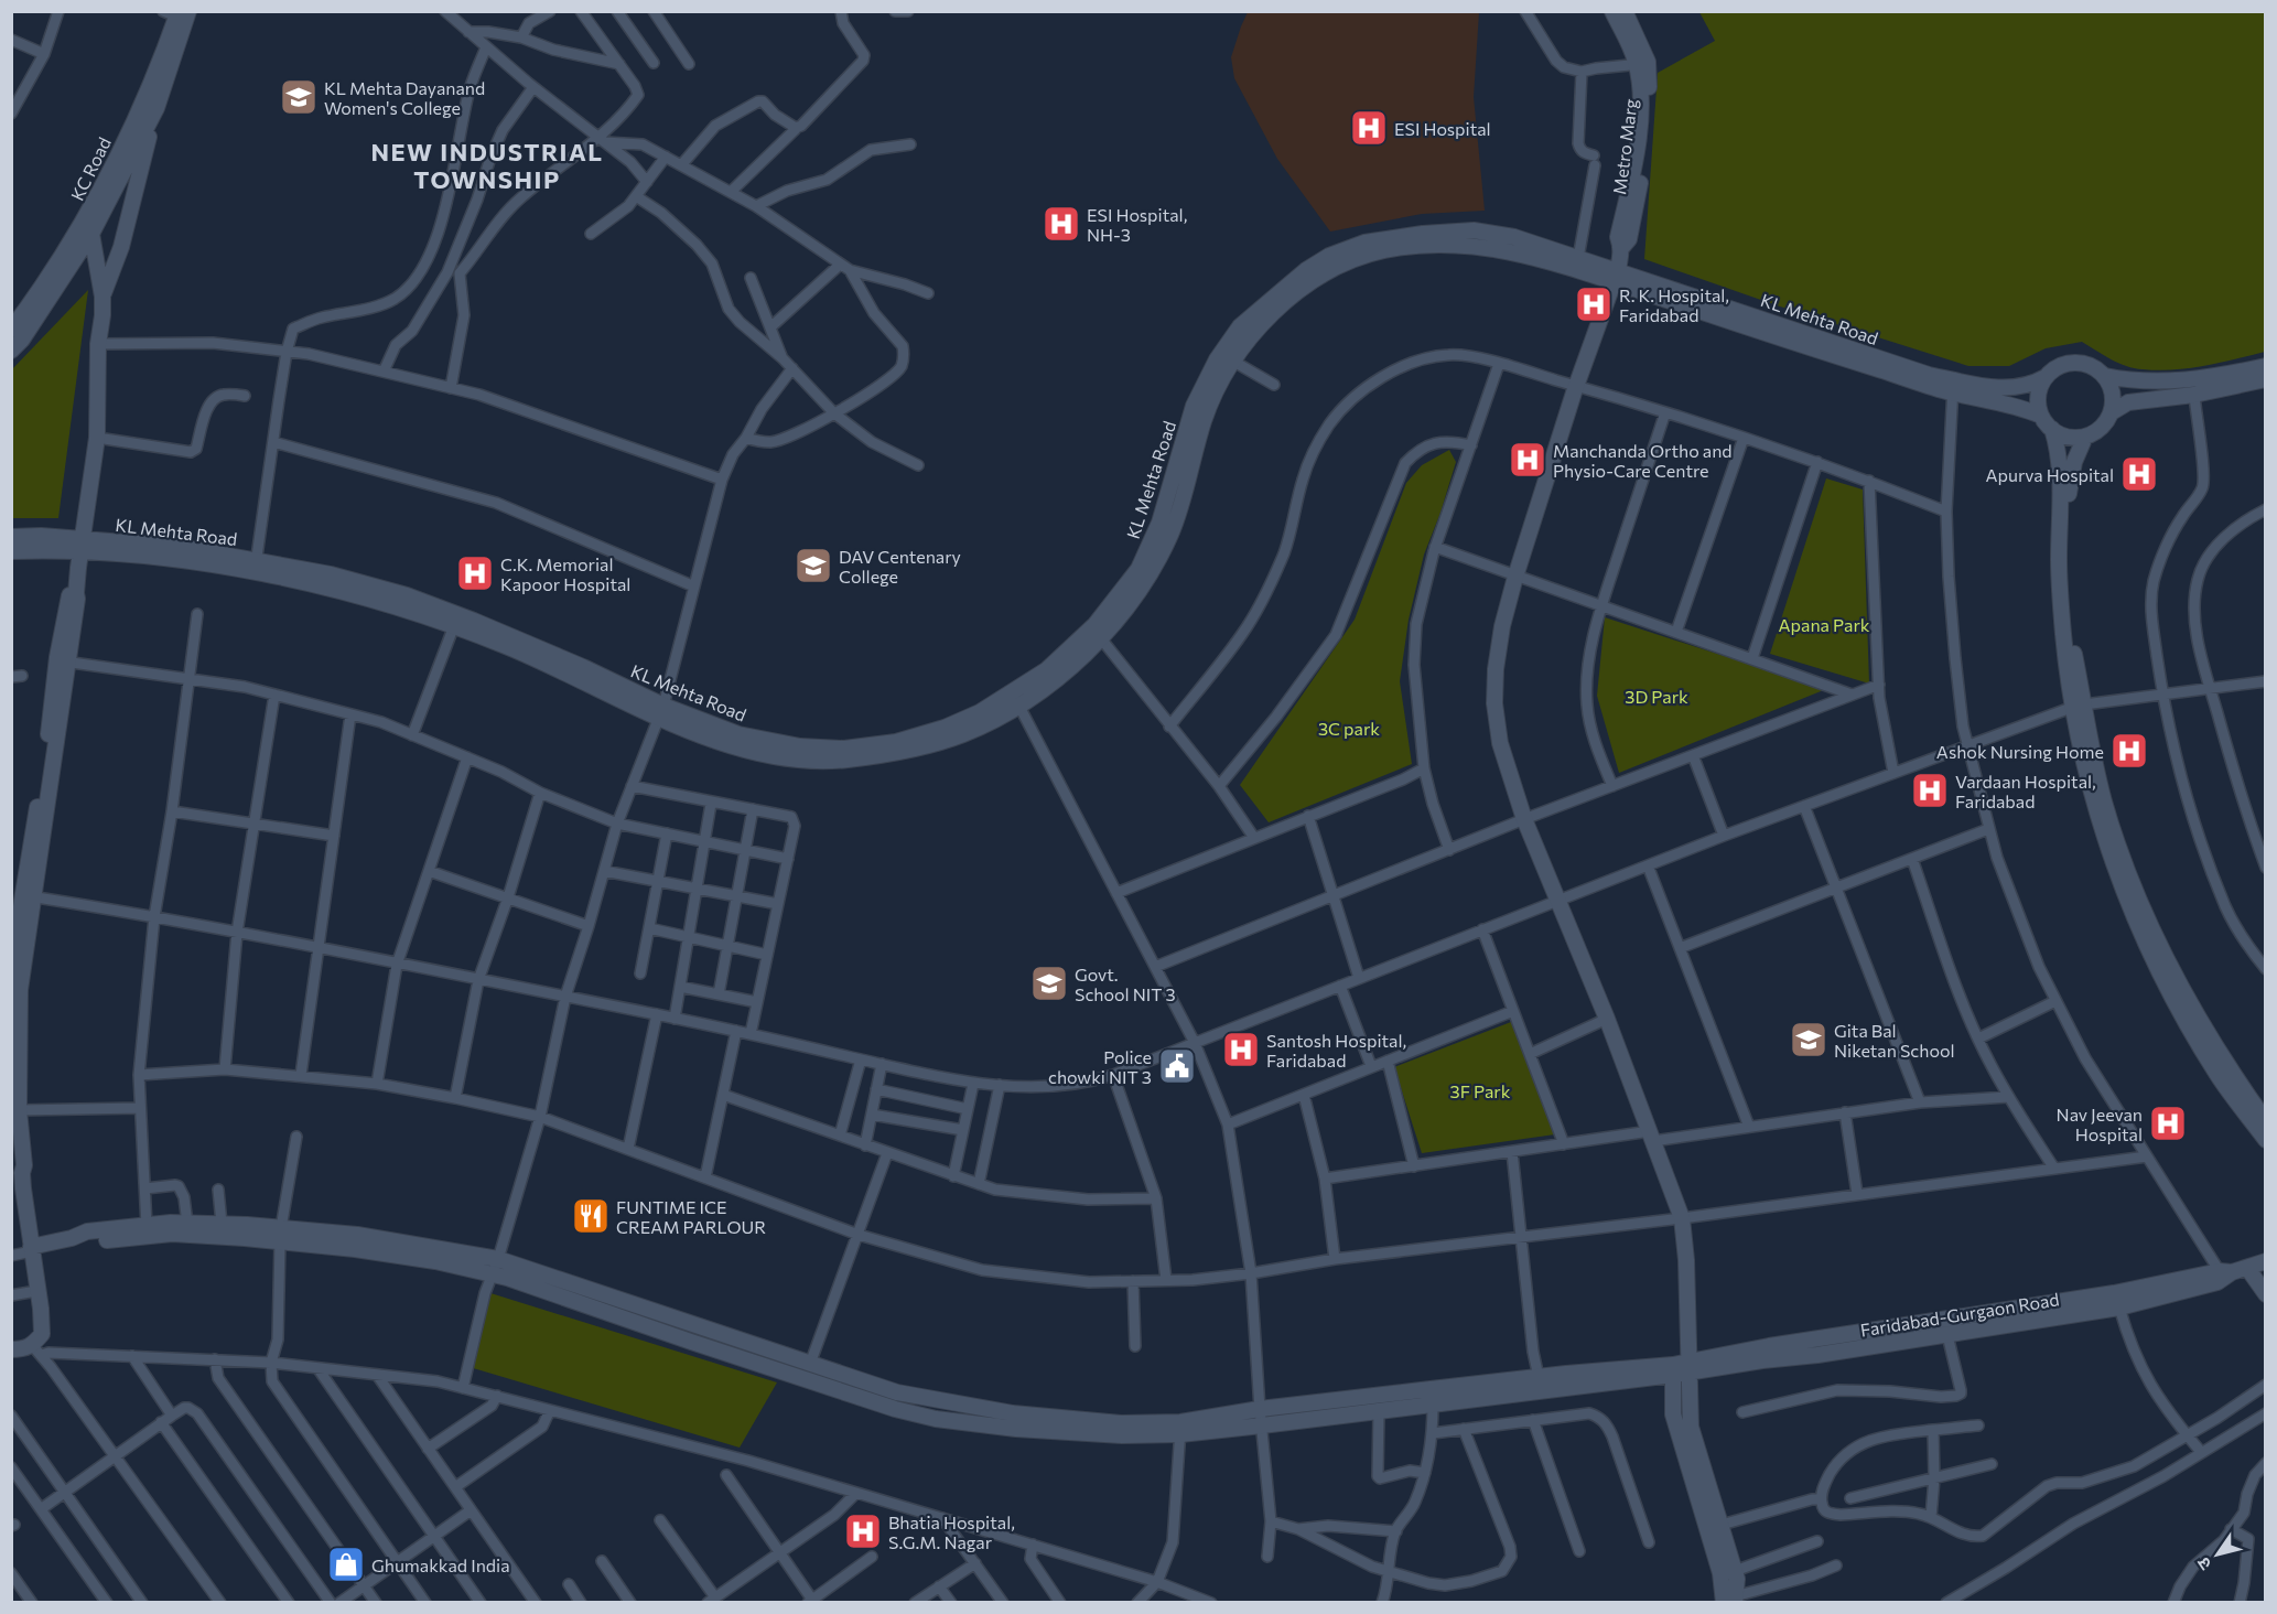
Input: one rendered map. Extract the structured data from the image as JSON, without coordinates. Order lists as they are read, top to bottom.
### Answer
{
  "streets": {
    "street": [
      "Metro Marg",
      "KC Road",
      "KL Mehta Road",
      "Faridabad-Gurgaon Road"
    ]
  },
  "crossings": [
    ["Metro Marg", "KL Mehta Road"],
    ["Metro Marg", "Faridabad-Gurgaon Road"]
  ],
  "districts": ["NEW INDUSTRIAL TOWNSHIP"],
  "parks": [
    "Apana Park",
    "3D Park",
    "3C park",
    "3F Park"
  ],
  "places": {
    "school or university": [
      "KL Mehta Dayanand Women's College",
      "DAV Centenary College",
      "Govt. School NIT 3",
      "Gita Bal Niketan School"
    ],
    "hospital": [
      "ESI Hospital",
      "ESI Hospital, NH-3",
      "R. K. Hospital, Faridabad",
      "Manchanda Ortho and Physio-Care Centre",
      "Apurva Hospital",
      "C.K. Memorial Kapoor Hospital",
      "Ashok Nursing Home",
      "Vardaan Hospital, Faridabad",
      "Santosh Hospital, Faridabad",
      "Nav Jeevan Hospital",
      "Bhatia Hospital, S.G.M. Nagar"
    ],
    "public building": ["Police chowki NIT 3"],
    "restaurant": ["FUNTIME ICE CREAM PARLOUR"],
    "shop": ["Ghumakkad India"]
  },
  "north": "bottom left"
}
